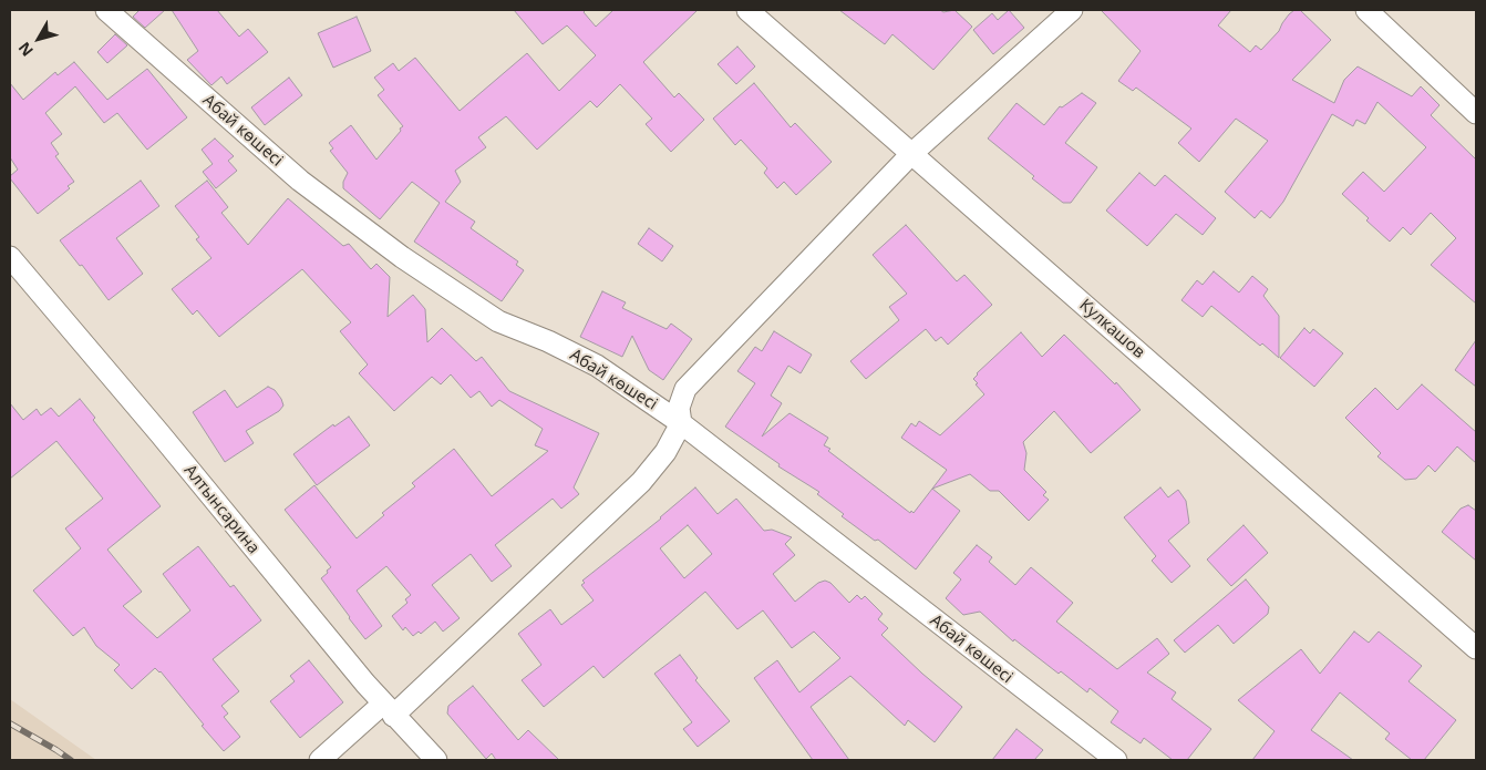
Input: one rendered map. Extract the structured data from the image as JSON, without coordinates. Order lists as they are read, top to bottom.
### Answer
{
  "streets": {
    "street": ["Абай көшесі", "Кулкашов", "Алтынсарина"]
  },
  "north": "bottom left"
}
